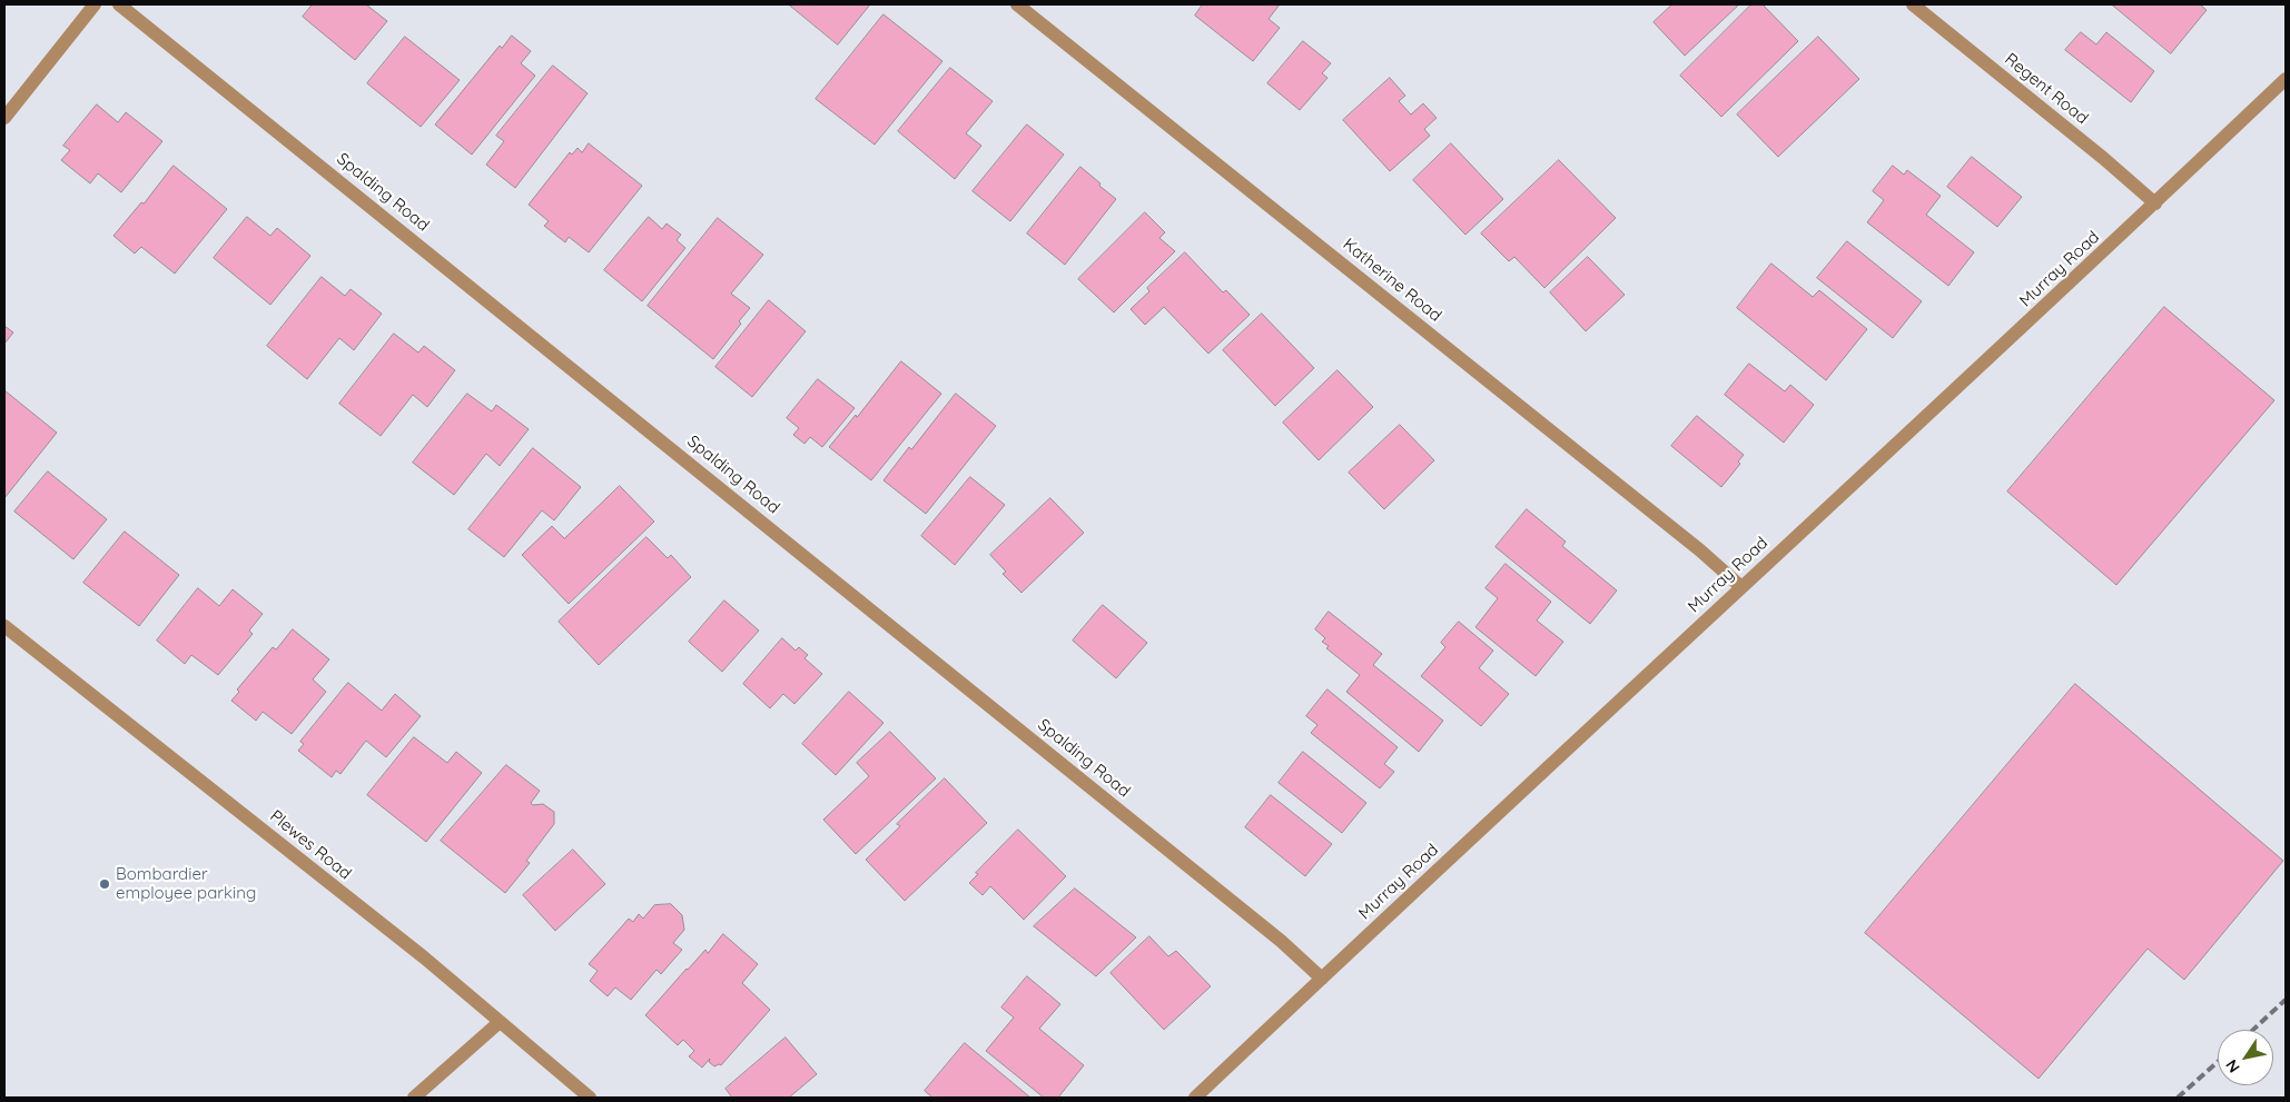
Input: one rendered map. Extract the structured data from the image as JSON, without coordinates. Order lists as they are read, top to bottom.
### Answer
{
  "streets": {
    "street": [
      "Regent Road",
      "Spalding Road",
      "Murray Road",
      "Katherine Road",
      "Plewes Road"
    ]
  },
  "crossings": [
    ["Regent Road", "Murray Road"],
    ["Spalding Road", "Murray Road"],
    ["Murray Road", "Katherine Road"]
  ],
  "places": ["Bombardier employee parking"],
  "north": "bottom left"
}
